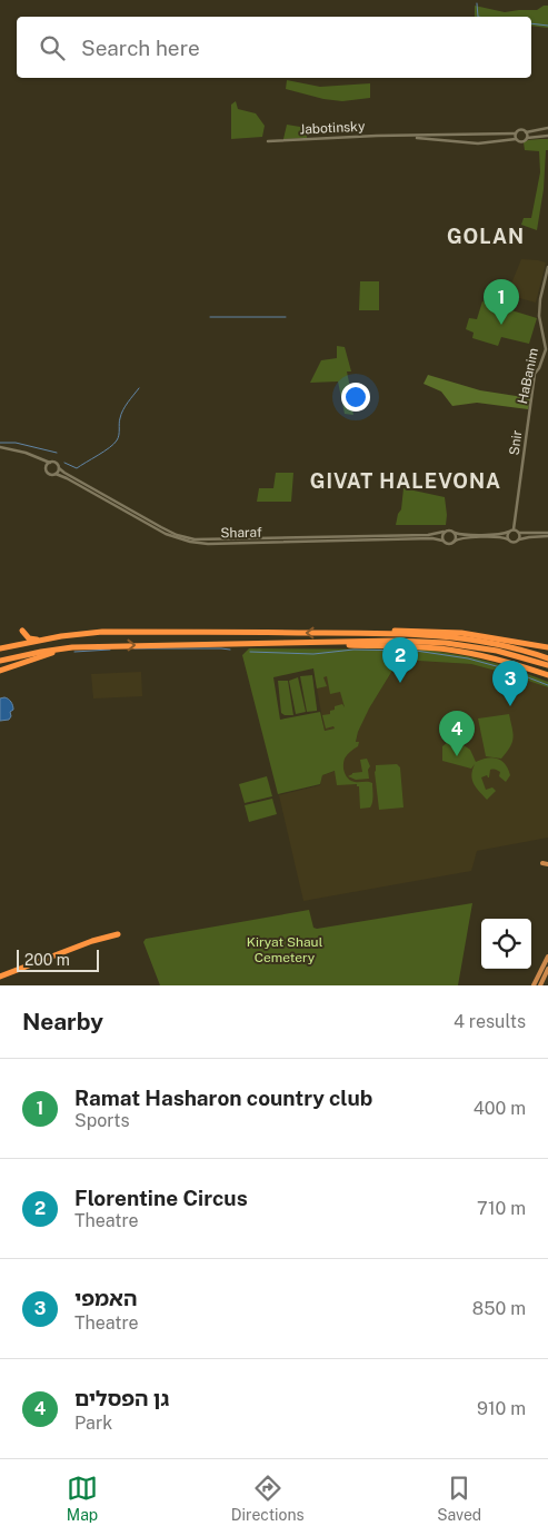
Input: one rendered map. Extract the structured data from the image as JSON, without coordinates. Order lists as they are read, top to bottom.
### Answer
{
  "streets": {
    "street": [
      "Jabotinsky",
      "HaBanim",
      "Snir",
      "Sharaf"
    ]
  },
  "crossings": [
    ["HaBanim", "Snir"]
  ],
  "districts": ["GOLAN", "GIVAT HALEVONA"],
  "parks": ["Kiryat Shaul Cemetery"],
  "scale_bar": "200 m",
  "page": {
    "search": "Search here",
    "pins": [
      "1",
      "2",
      "3",
      "4"
    ],
    "scale": "200 m",
    "heading": ["Nearby", "4 results"],
    "list": [
      {
        "mark": "1",
        "name": "Ramat Hasharon country club",
        "note": "Sports",
        "value": "400 m"
      },
      {
        "mark": "2",
        "name": "Florentine Circus",
        "note": "Theatre",
        "value": "710 m"
      },
      {
        "mark": "3",
        "name": "האמפי",
        "note": "Theatre",
        "value": "850 m"
      },
      {
        "mark": "4",
        "name": "גן הפסלים",
        "note": "Park",
        "value": "910 m"
      }
    ],
    "nav": ["Map", "Directions", "Saved"]
  }
}
